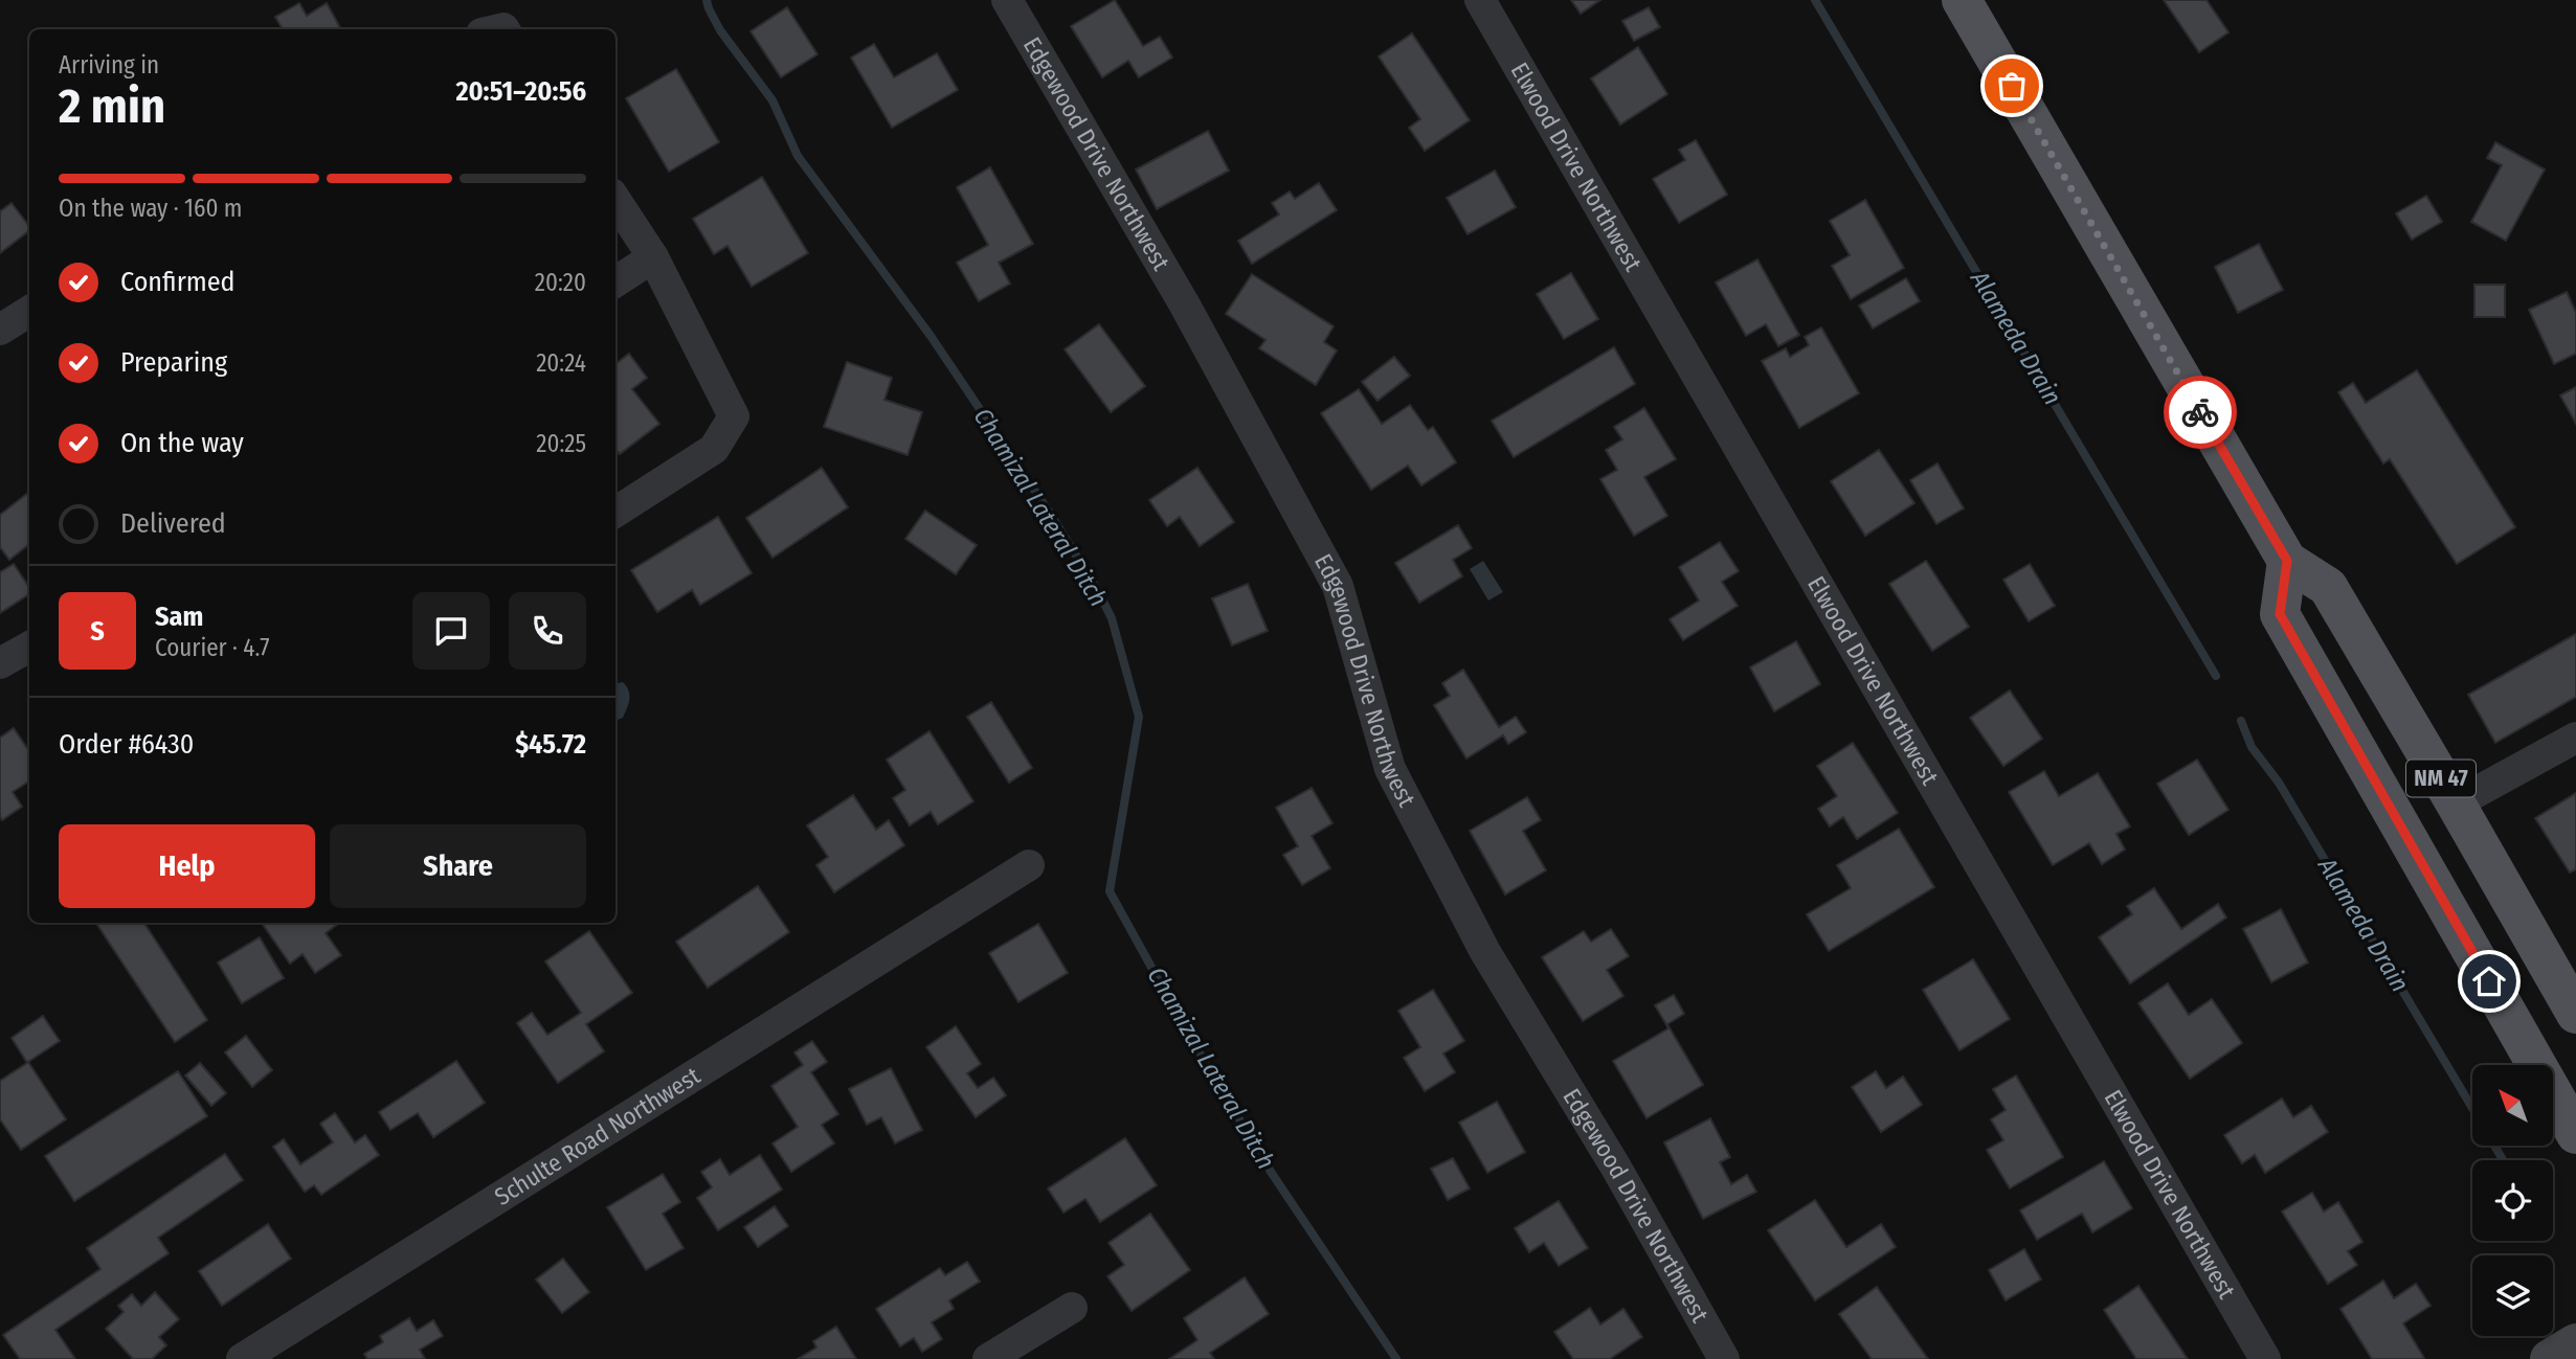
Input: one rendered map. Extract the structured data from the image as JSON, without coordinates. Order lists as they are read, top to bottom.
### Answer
{
  "streets": {
    "main road": ["NM 47"],
    "street": ["Edgewood Drive Northwest", "Elwood Drive Northwest", "Schulte Road Northwest"]
  },
  "water": ["Alameda Drain", "Chamizal Lateral Ditch"],
  "north": "top left",
  "page": {
    "heading": ["2 min", "Arriving in", "20:51–20:56"],
    "panel": [
      "Sam",
      "Courier · 4.7",
      "Order #6430",
      "$45.72"
    ],
    "bar": "On the way · 160 m",
    "list": [
      ["Confirmed", "20:20"],
      ["Preparing", "20:24"],
      ["On the way", "20:25"],
      "Delivered"
    ],
    "round": "S",
    "buttons": ["Help", "Share"]
  }
}
